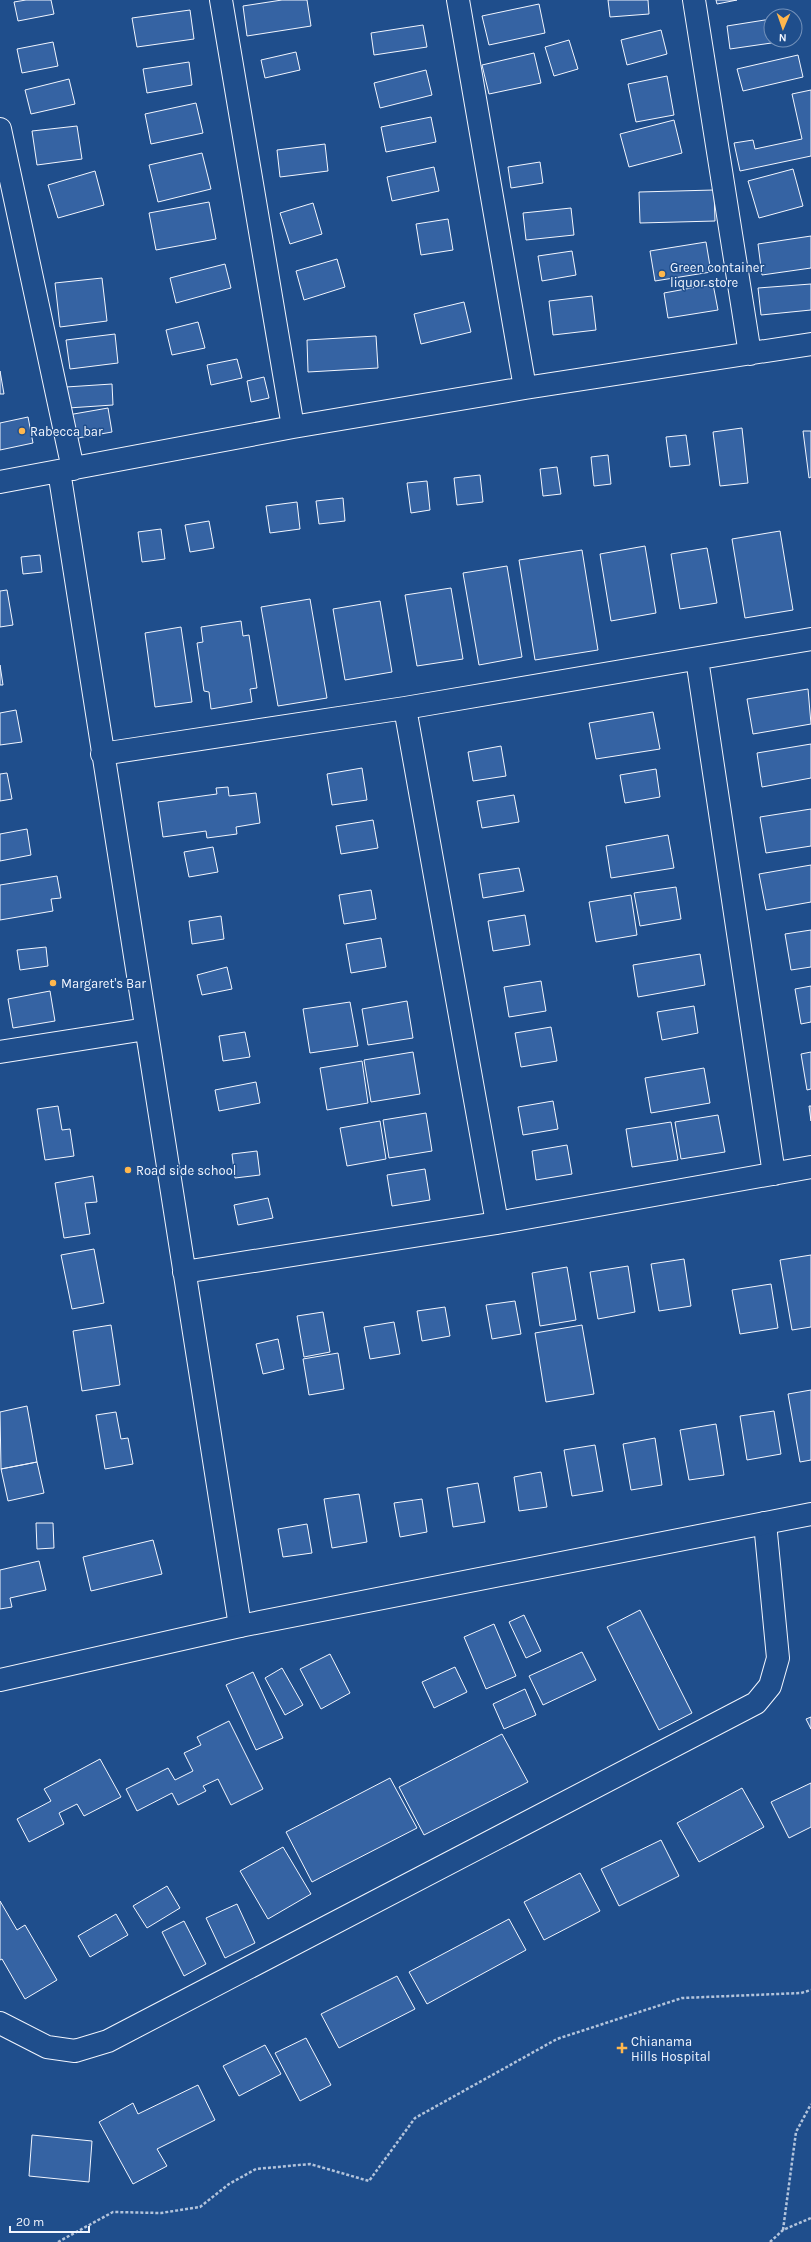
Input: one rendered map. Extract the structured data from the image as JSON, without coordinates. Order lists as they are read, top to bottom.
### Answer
{
  "places": {
    "other": [
      "Green container liquor store",
      "Rabecca bar",
      "Margaret's Bar",
      "Road side school"
    ],
    "health": ["Chianama Hills Hospital"]
  },
  "scale_bar": "20 m",
  "north": "bottom"
}
